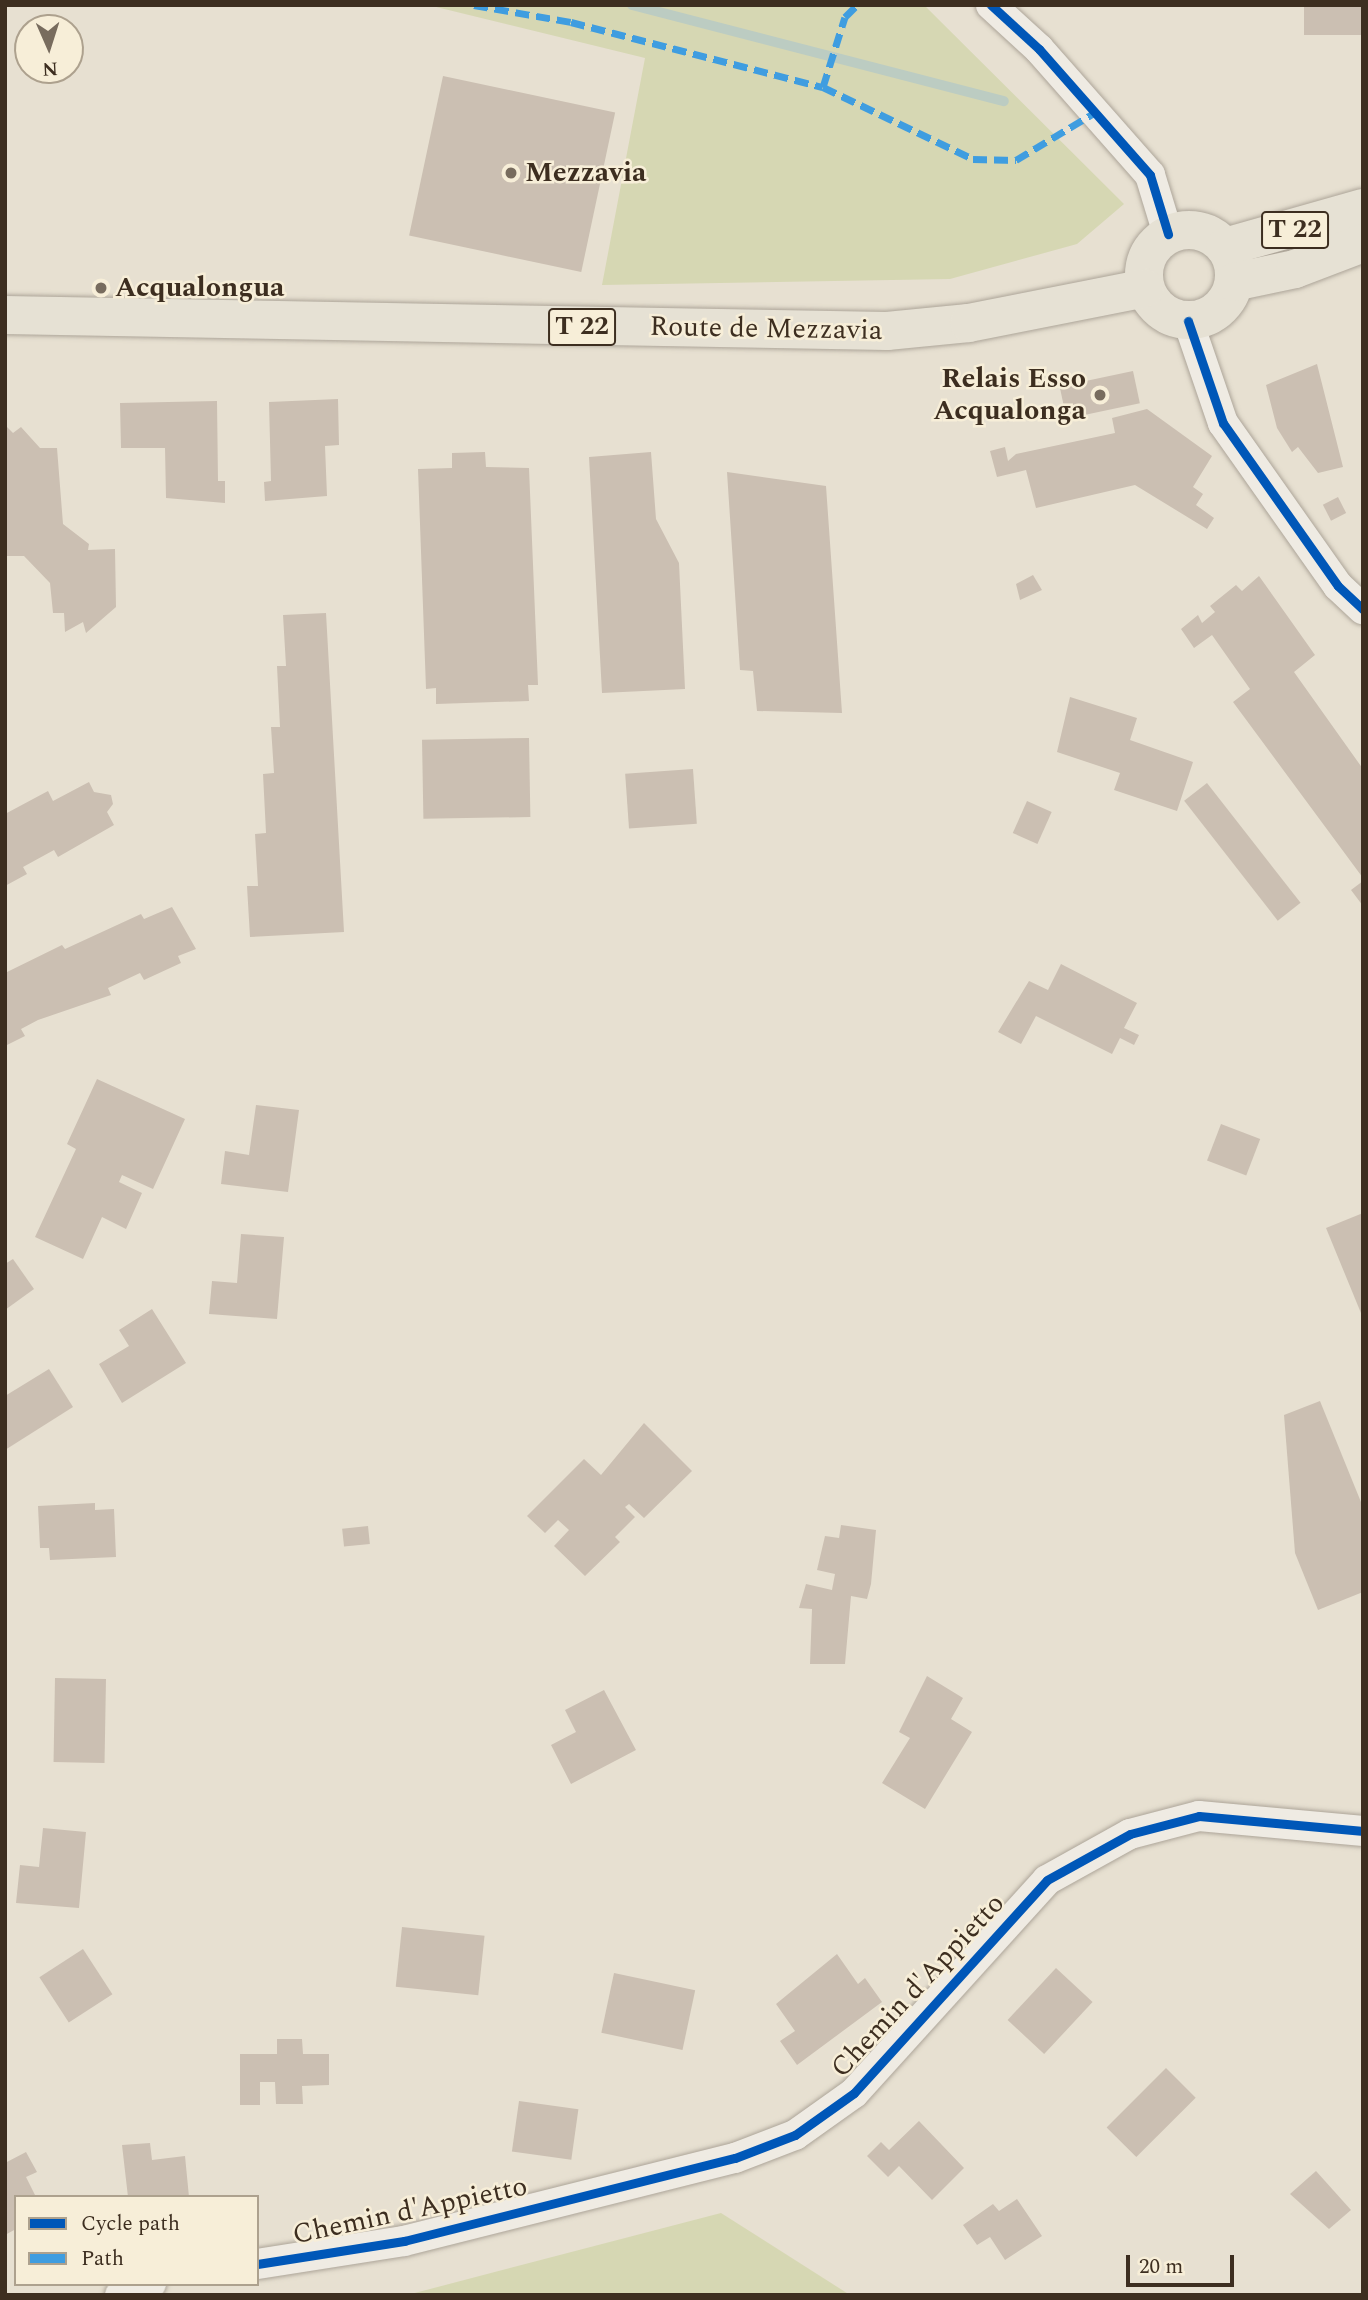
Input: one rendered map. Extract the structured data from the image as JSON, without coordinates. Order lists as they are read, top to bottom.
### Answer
{
  "streets": {
    "main road": ["T 22", "Route de Mezzavia"],
    "street": ["Chemin d'Appietto"]
  },
  "crossings": [
    ["T 22", "Route de Mezzavia"]
  ],
  "places": ["Mezzavia", "Acqualongua", "Relais Esso Acqualonga"],
  "legend": ["Cycle path", "Path"],
  "scale_bar": "20 m",
  "north": "bottom"
}
